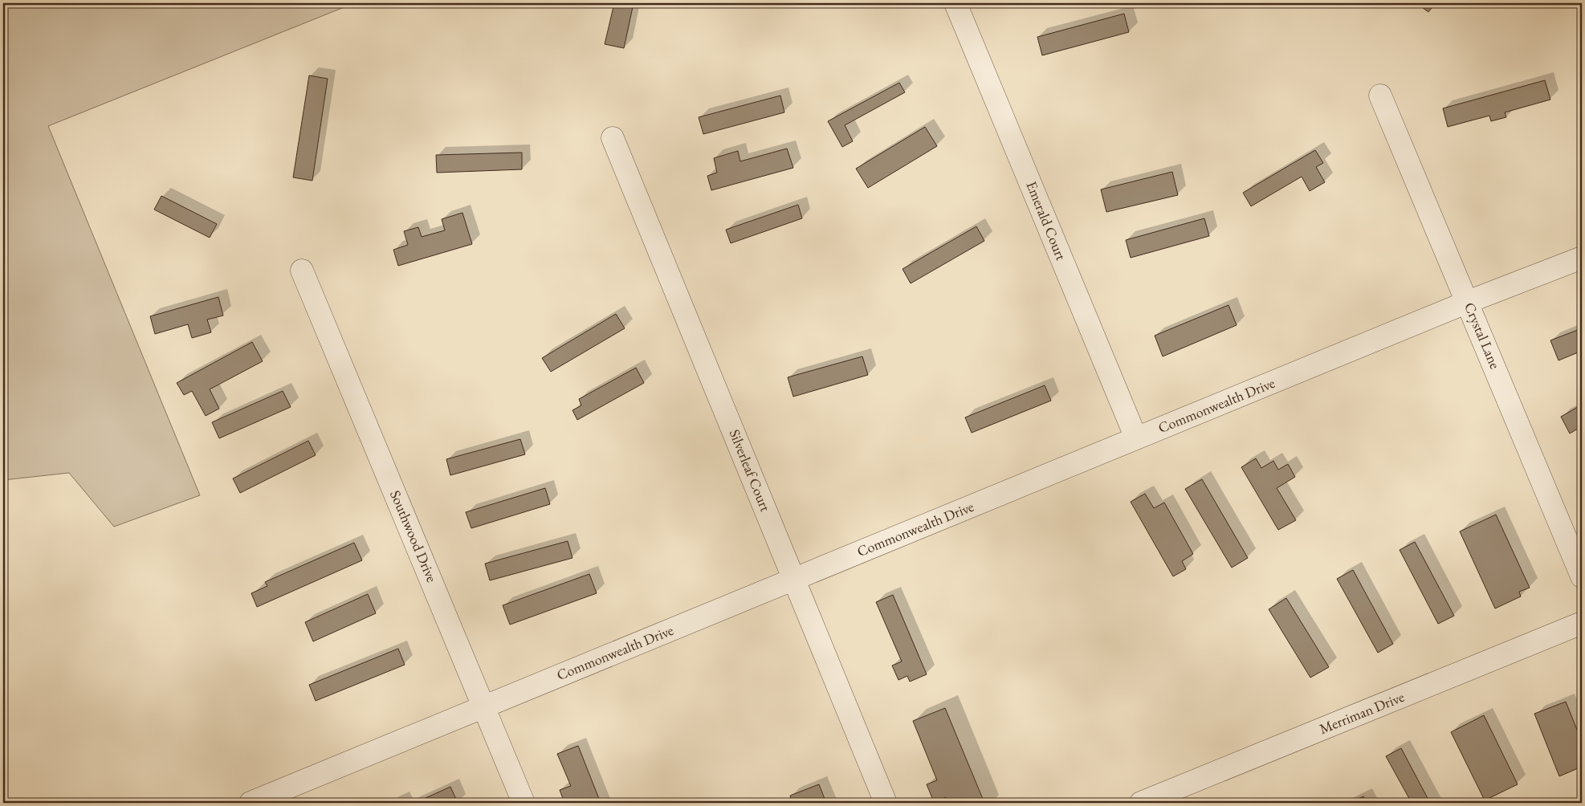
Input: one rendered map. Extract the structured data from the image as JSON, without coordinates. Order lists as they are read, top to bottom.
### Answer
{
  "streets": {
    "street": [
      "Emerald Court",
      "Crystal Lane",
      "Commonwealth Drive",
      "Silverleaf Court",
      "Southwood Drive",
      "Merriman Drive"
    ]
  },
  "crossings": [
    ["Emerald Court", "Commonwealth Drive"],
    ["Crystal Lane", "Commonwealth Drive"],
    ["Commonwealth Drive", "Silverleaf Court"],
    ["Commonwealth Drive", "Southwood Drive"]
  ]
}
